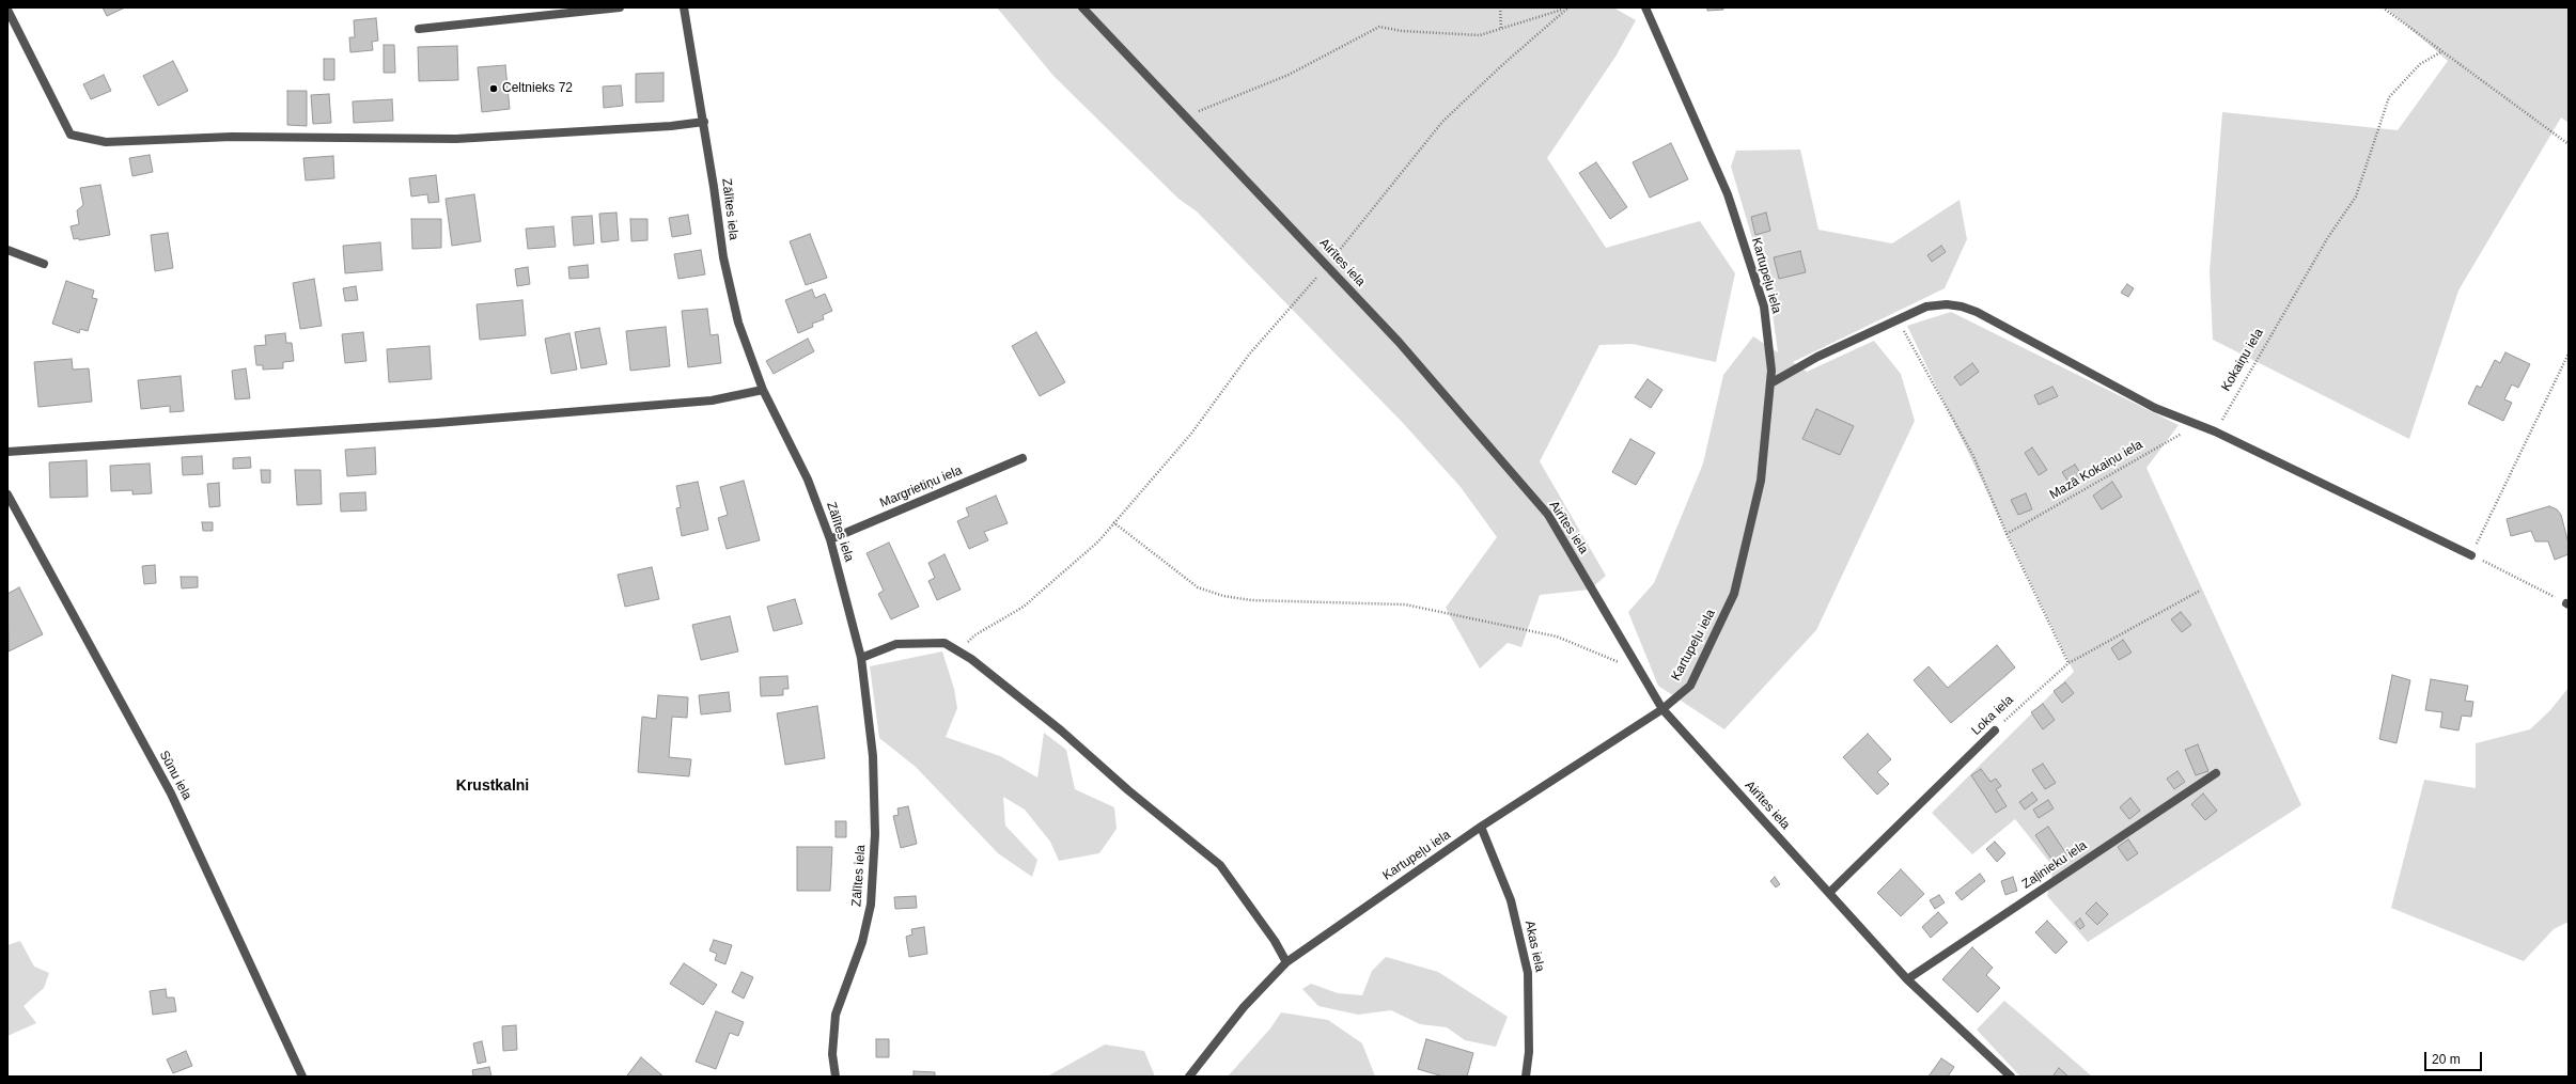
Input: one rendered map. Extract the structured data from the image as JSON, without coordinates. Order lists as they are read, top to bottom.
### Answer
{
  "streets": {
    "street": [
      "Zālītes iela",
      "Airītes iela",
      "Kartupeļu iela",
      "Margrietiņu iela",
      "Loka iela",
      "Sūnu iela",
      "Zaļinieku iela",
      "Akas iela"
    ],
    "path": ["Kokaiņu iela", "Mazā Kokaiņu iela"]
  },
  "crossings": [
    ["Zālītes iela", "Margrietiņu iela"],
    ["Airītes iela", "Kartupeļu iela"],
    ["Airītes iela", "Loka iela"],
    ["Airītes iela", "Zaļinieku iela"],
    ["Kartupeļu iela", "Akas iela"]
  ],
  "districts": ["Krustkalni"],
  "places": ["Celtnieks 72"],
  "scale_bar": "20 m"
}
